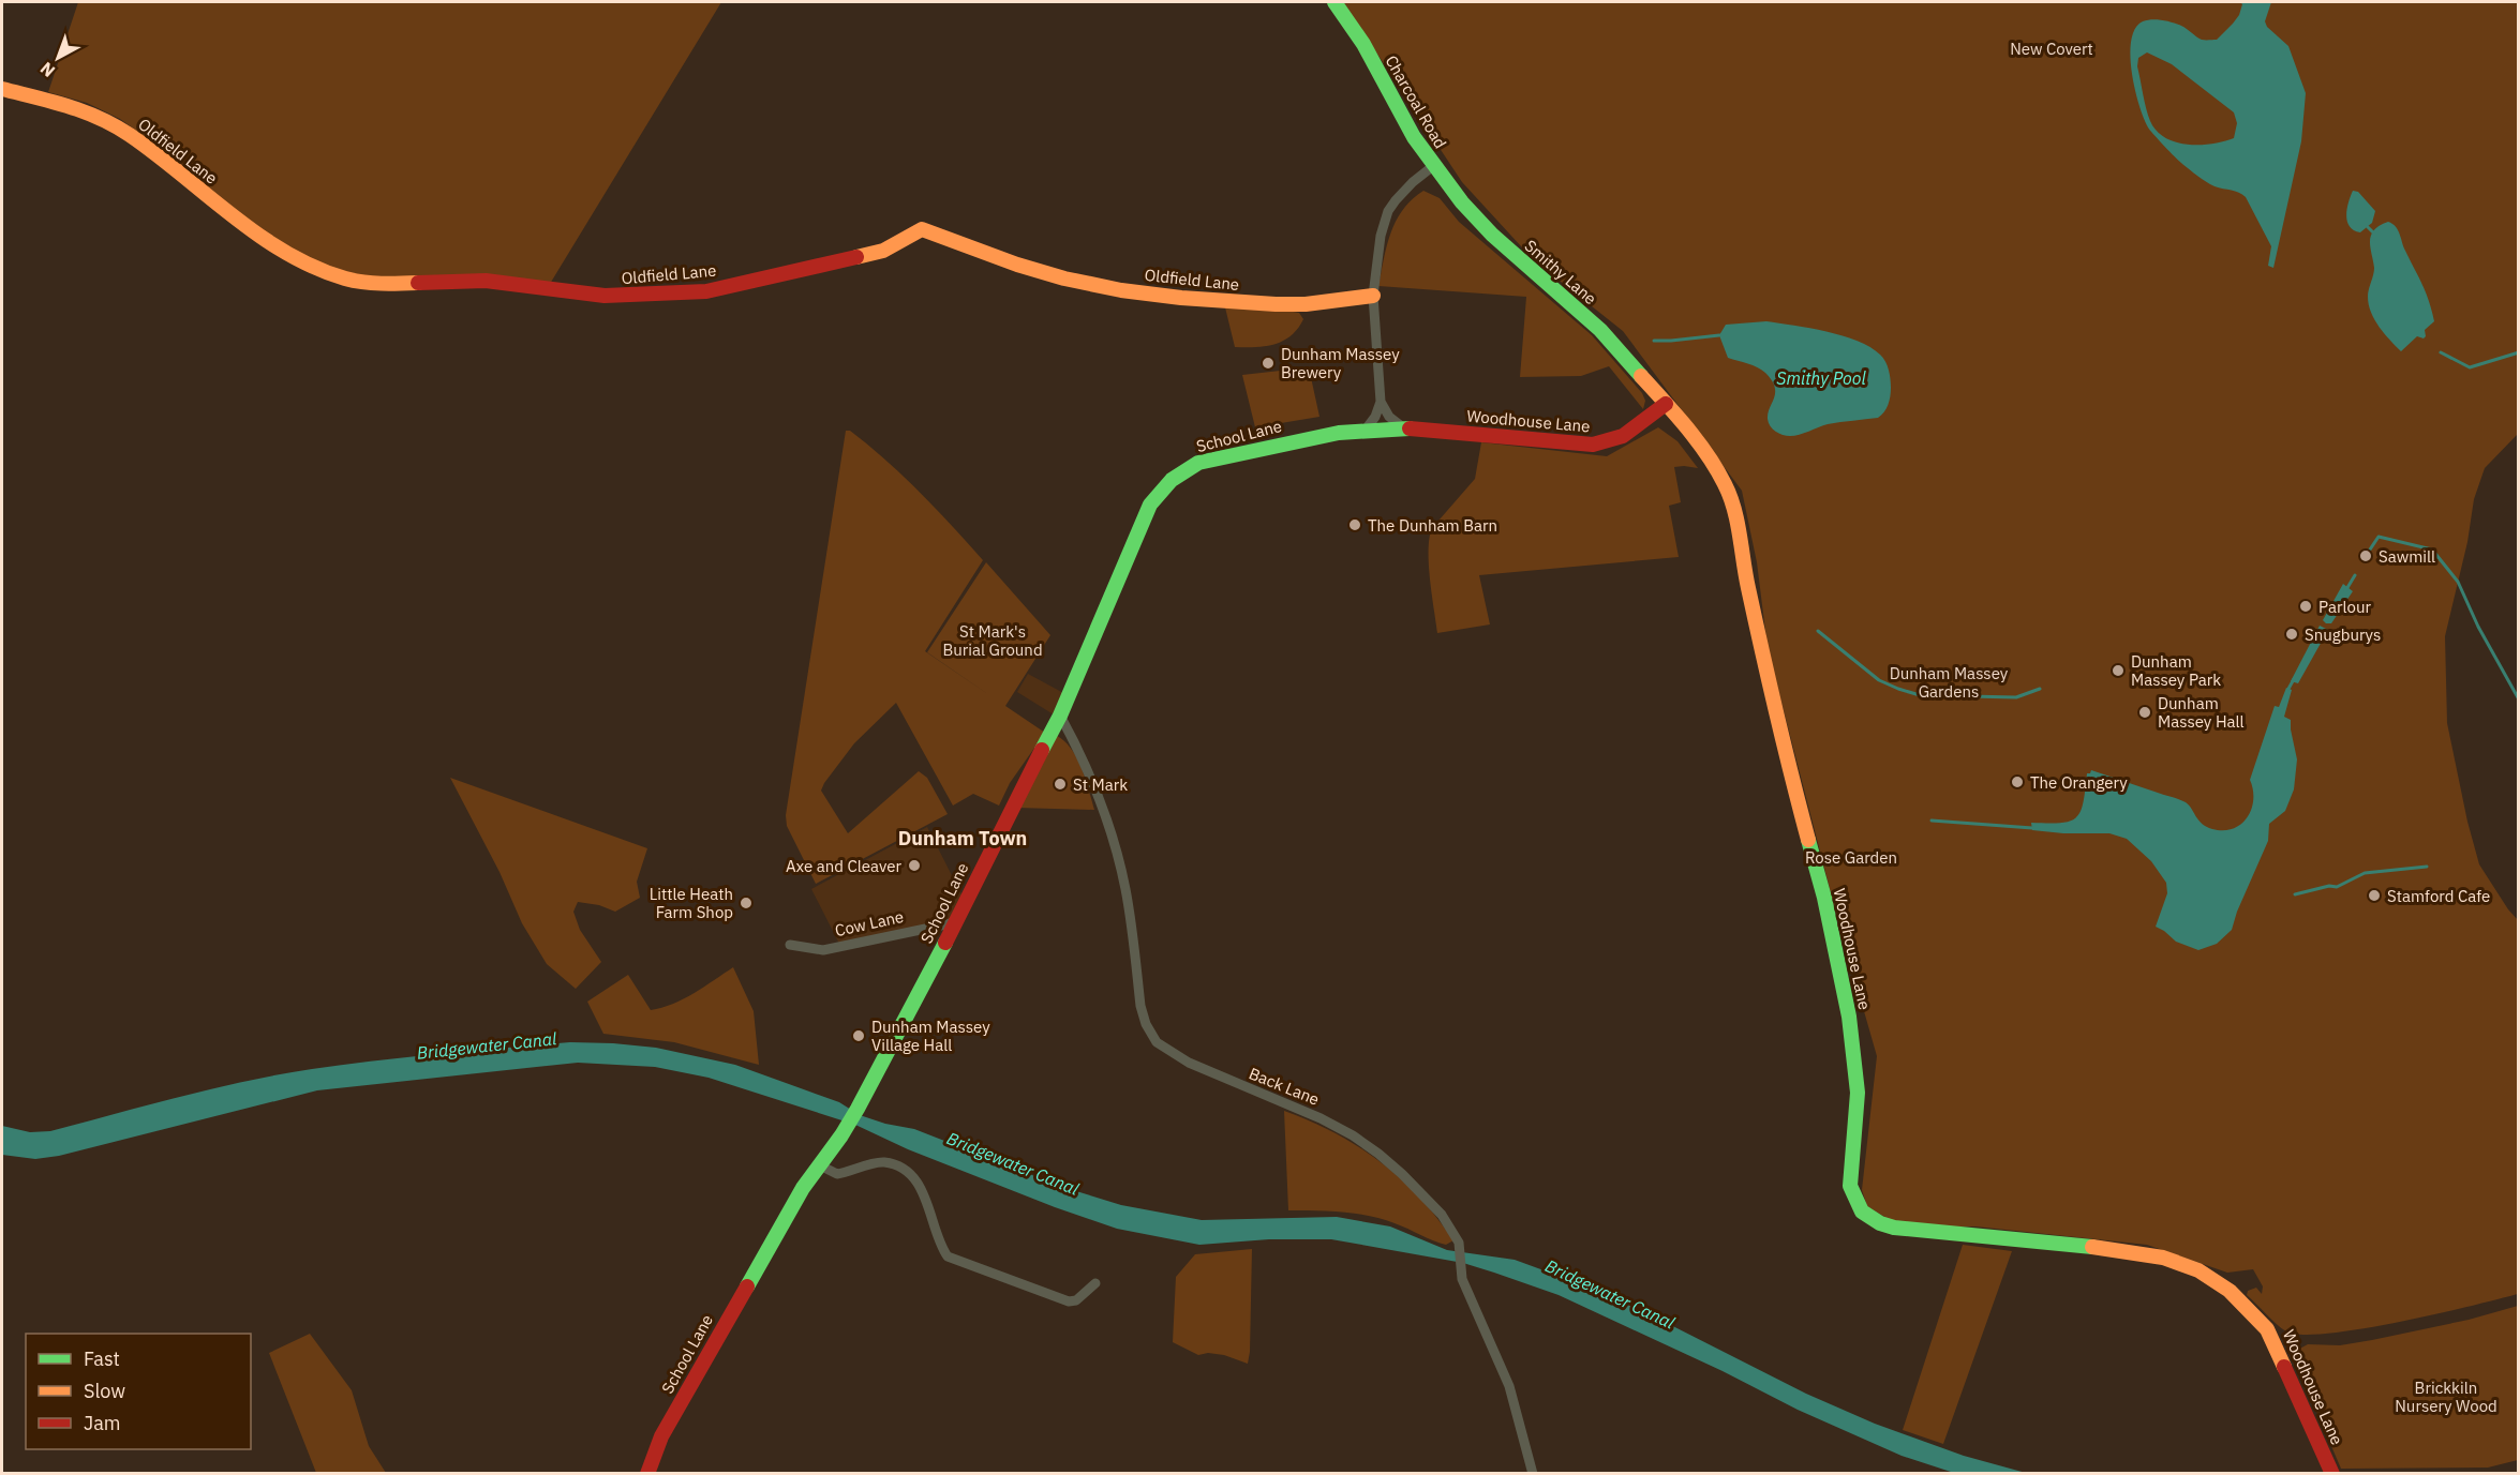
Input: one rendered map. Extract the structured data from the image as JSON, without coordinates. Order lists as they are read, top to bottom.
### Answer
{
  "streets": {
    "street": [
      "Charcoal Road",
      "Oldfield Lane",
      "Smithy Lane",
      "Woodhouse Lane",
      "School Lane",
      "Cow Lane",
      "Back Lane"
    ]
  },
  "crossings": [
    ["Charcoal Road", "Oldfield Lane"],
    ["Charcoal Road", "Smithy Lane"],
    ["Smithy Lane", "Woodhouse Lane"],
    ["Woodhouse Lane", "School Lane"],
    ["School Lane", "Cow Lane"],
    ["School Lane", "Back Lane"]
  ],
  "districts": ["Dunham Town"],
  "water": ["Smithy Pool", "Bridgewater Canal"],
  "parks": [
    "New Covert",
    "St Mark's Burial Ground",
    "Dunham Massey Gardens",
    "Rose Garden",
    "Brickkiln Nursery Wood"
  ],
  "places": [
    "Dunham Massey Brewery",
    "The Dunham Barn",
    "Sawmill",
    "Parlour",
    "Snugburys",
    "Dunham Massey Park",
    "Dunham Massey Hall",
    "The Orangery",
    "St Mark",
    "Axe and Cleaver",
    "Stamford Cafe",
    "Little Heath Farm Shop",
    "Dunham Massey Village Hall"
  ],
  "legend": ["Fast", "Slow", "Jam"],
  "north": "bottom left"
}
